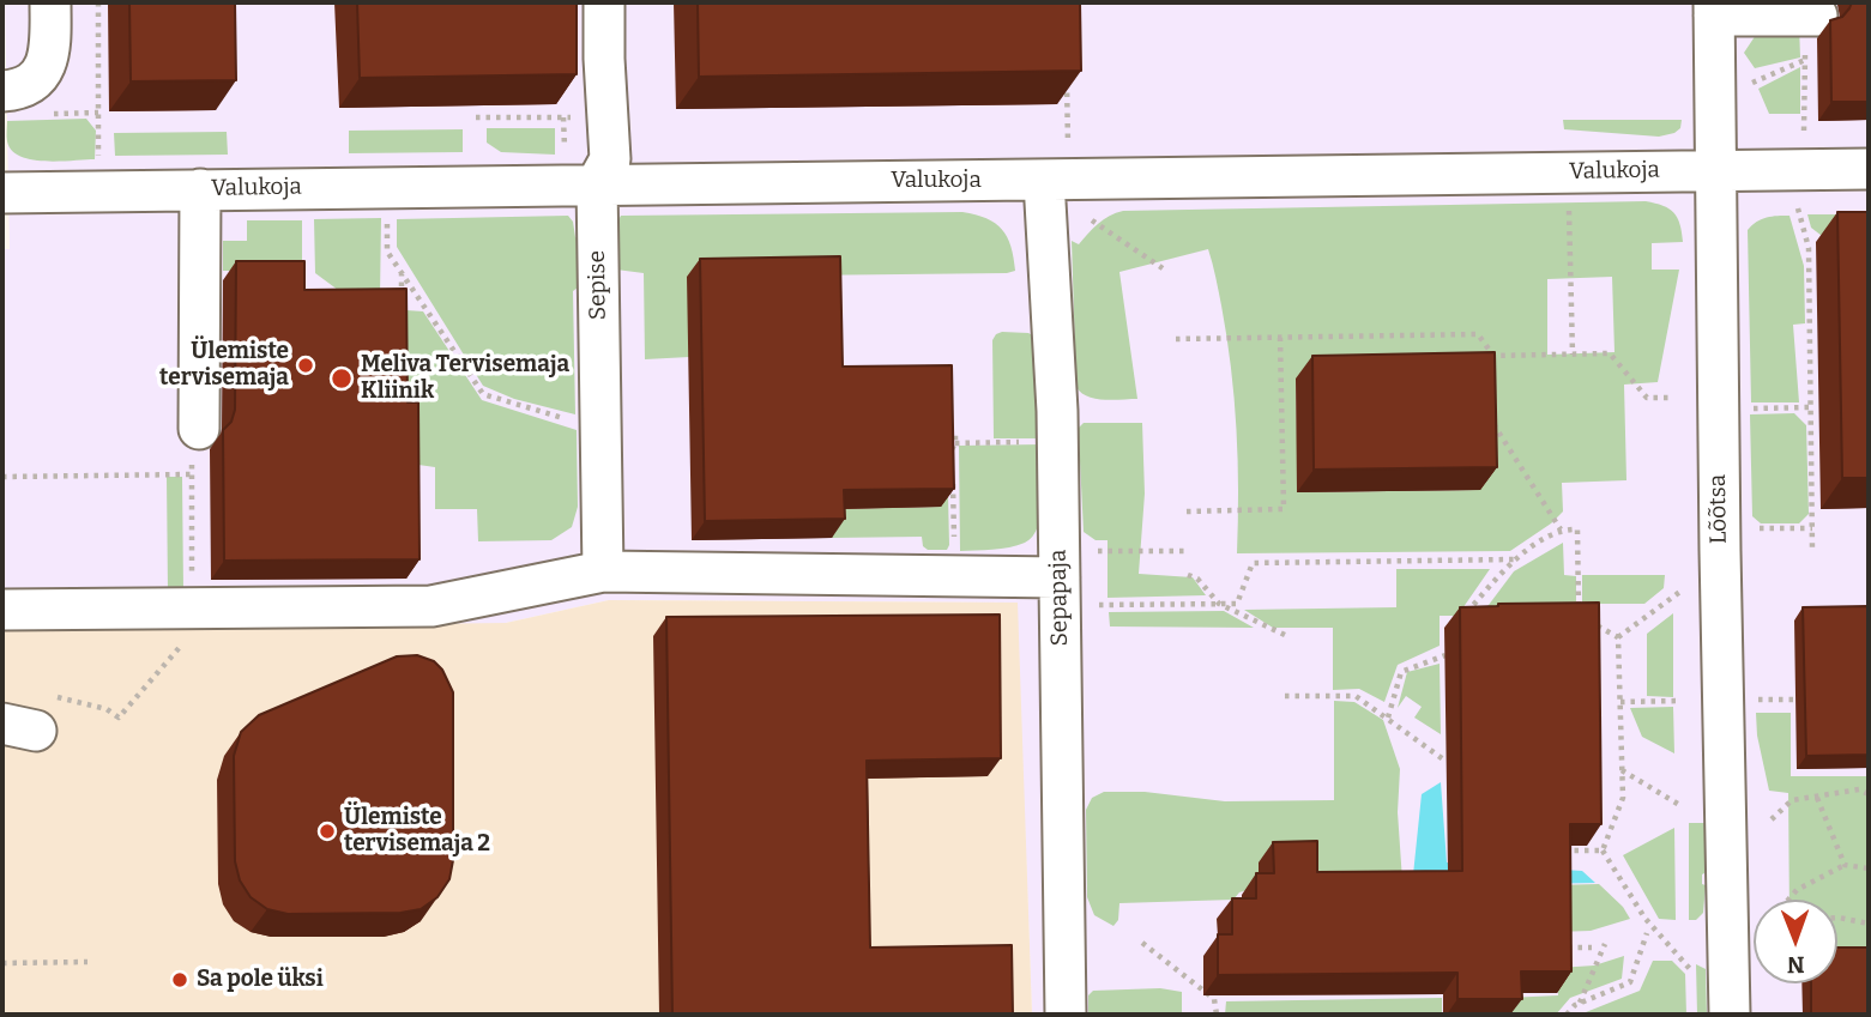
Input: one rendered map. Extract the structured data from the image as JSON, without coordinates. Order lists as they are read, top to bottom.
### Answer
{
  "streets": {
    "street": [
      "Valukoja",
      "Sepise",
      "Lõõtsa",
      "Sepapaja"
    ]
  },
  "crossings": [
    ["Valukoja", "Sepise"],
    ["Valukoja", "Lõõtsa"],
    ["Valukoja", "Sepapaja"]
  ],
  "places": [
    "Ülemiste tervisemaja",
    "Meliva Tervisemaja Kliinik",
    "Ülemiste tervisemaja 2",
    "Sa pole üksi"
  ],
  "north": "bottom"
}
